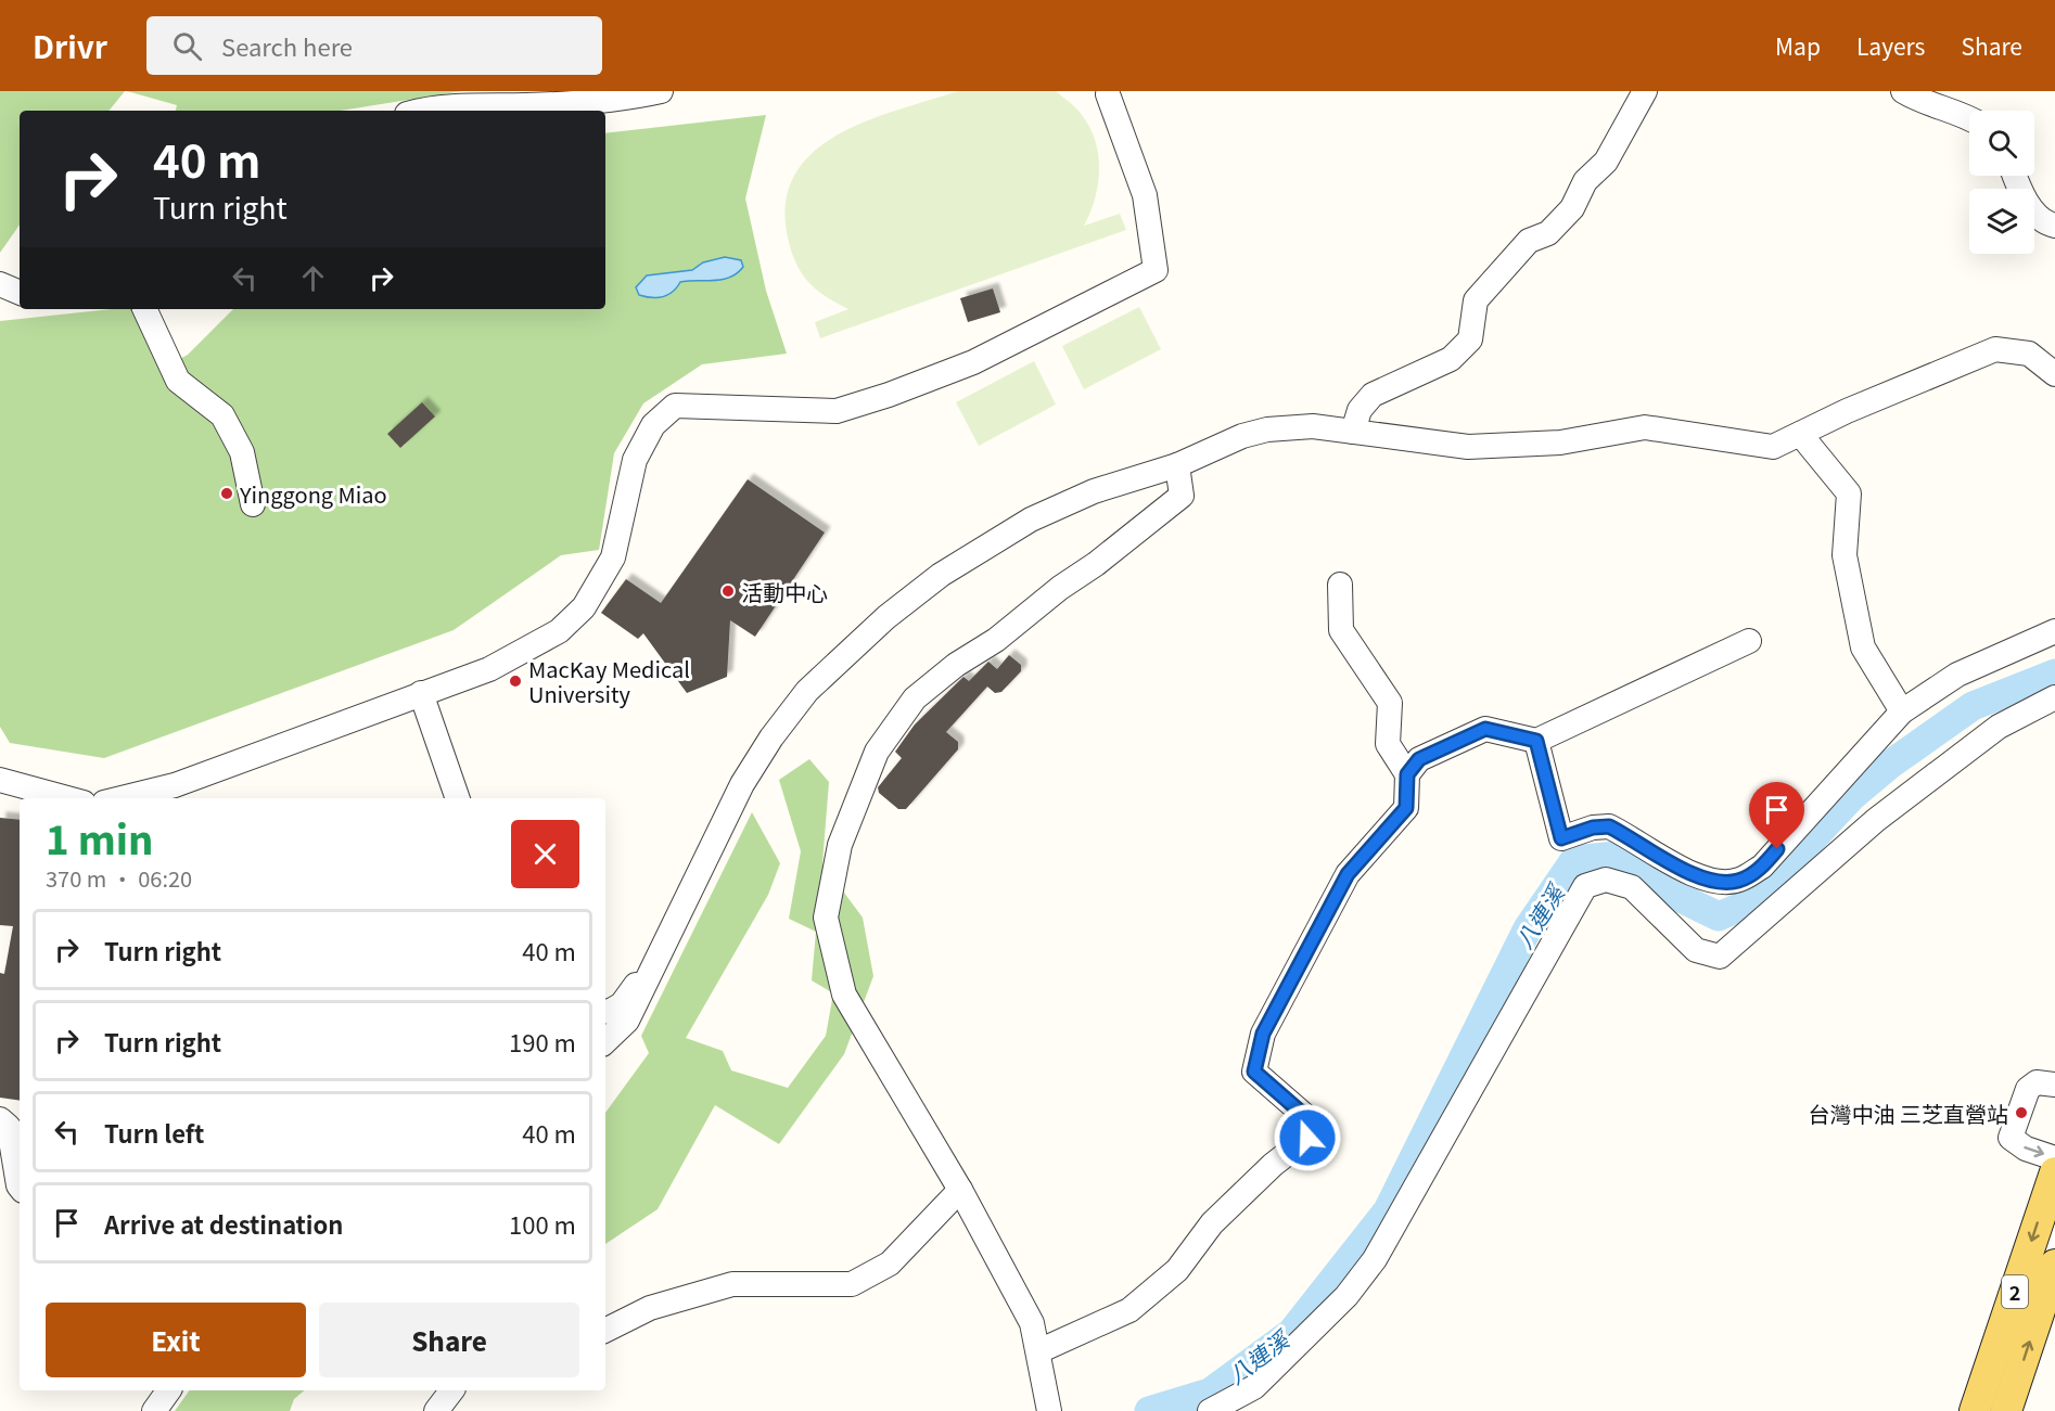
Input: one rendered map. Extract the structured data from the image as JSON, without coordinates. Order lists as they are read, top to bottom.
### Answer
{
  "streets": {
    "main road": ["2"]
  },
  "water": ["八連溪"],
  "places": [
    "Yinggong Miao",
    "活動中心",
    "MacKay Medical University",
    "台灣中油 三芝直營站"
  ],
  "page": {
    "header": "Drivr",
    "search": "Search here",
    "nav": ["Map", "Layers", "Share"],
    "turn": ["40 m", "Turn right"],
    "heading": ["1 min", "370 m · 06:20"],
    "list": [
      {
        "name": "Turn right",
        "value": "40 m"
      },
      {
        "name": "Turn right",
        "value": "190 m"
      },
      {
        "name": "Turn left",
        "value": "40 m"
      },
      {
        "name": "Arrive at destination",
        "value": "100 m"
      }
    ],
    "buttons": ["Exit", "Share"]
  }
}
